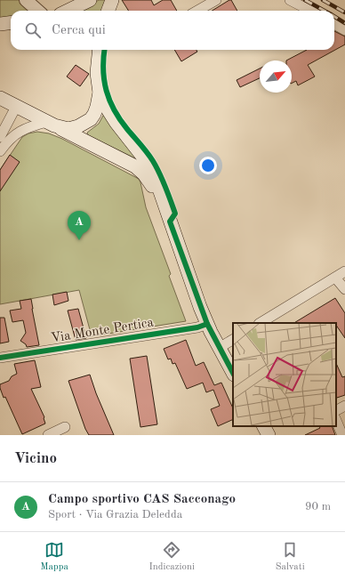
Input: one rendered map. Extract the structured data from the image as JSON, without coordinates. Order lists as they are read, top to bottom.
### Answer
{
  "streets": {
    "street": ["Via Monte Pertica"]
  },
  "north": "top right",
  "page": {
    "search": "Cerca qui",
    "pins": "A",
    "heading": "Vicino",
    "list": [
      {
        "mark": "A",
        "name": "Campo sportivo CAS Sacconago",
        "note": "Sport · Via Grazia Deledda",
        "value": "90 m"
      }
    ],
    "nav": ["Mappa", "Indicazioni", "Salvati"]
  }
}
